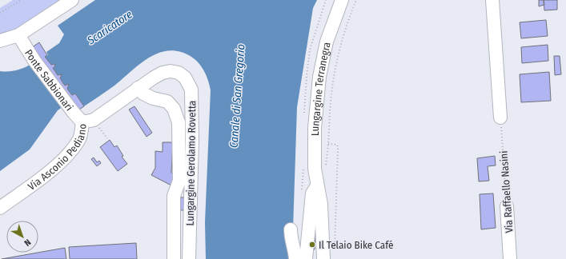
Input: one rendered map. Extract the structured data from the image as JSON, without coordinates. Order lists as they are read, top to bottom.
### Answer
{
  "streets": {
    "street": [
      "Ponte Sabbionari",
      "Lungargine Terranegra",
      "Via Asconio Pediano",
      "Lungargine Gerolamo Rovetta",
      "Via Raffaello Nasini"
    ]
  },
  "crossings": [
    ["Ponte Sabbionari", "Via Asconio Pediano"],
    ["Via Asconio Pediano", "Lungargine Gerolamo Rovetta"]
  ],
  "water": ["Scaricatore", "Canale di San Gregorio"],
  "places": ["Il Telaio Bike Café"],
  "north": "bottom right"
}
